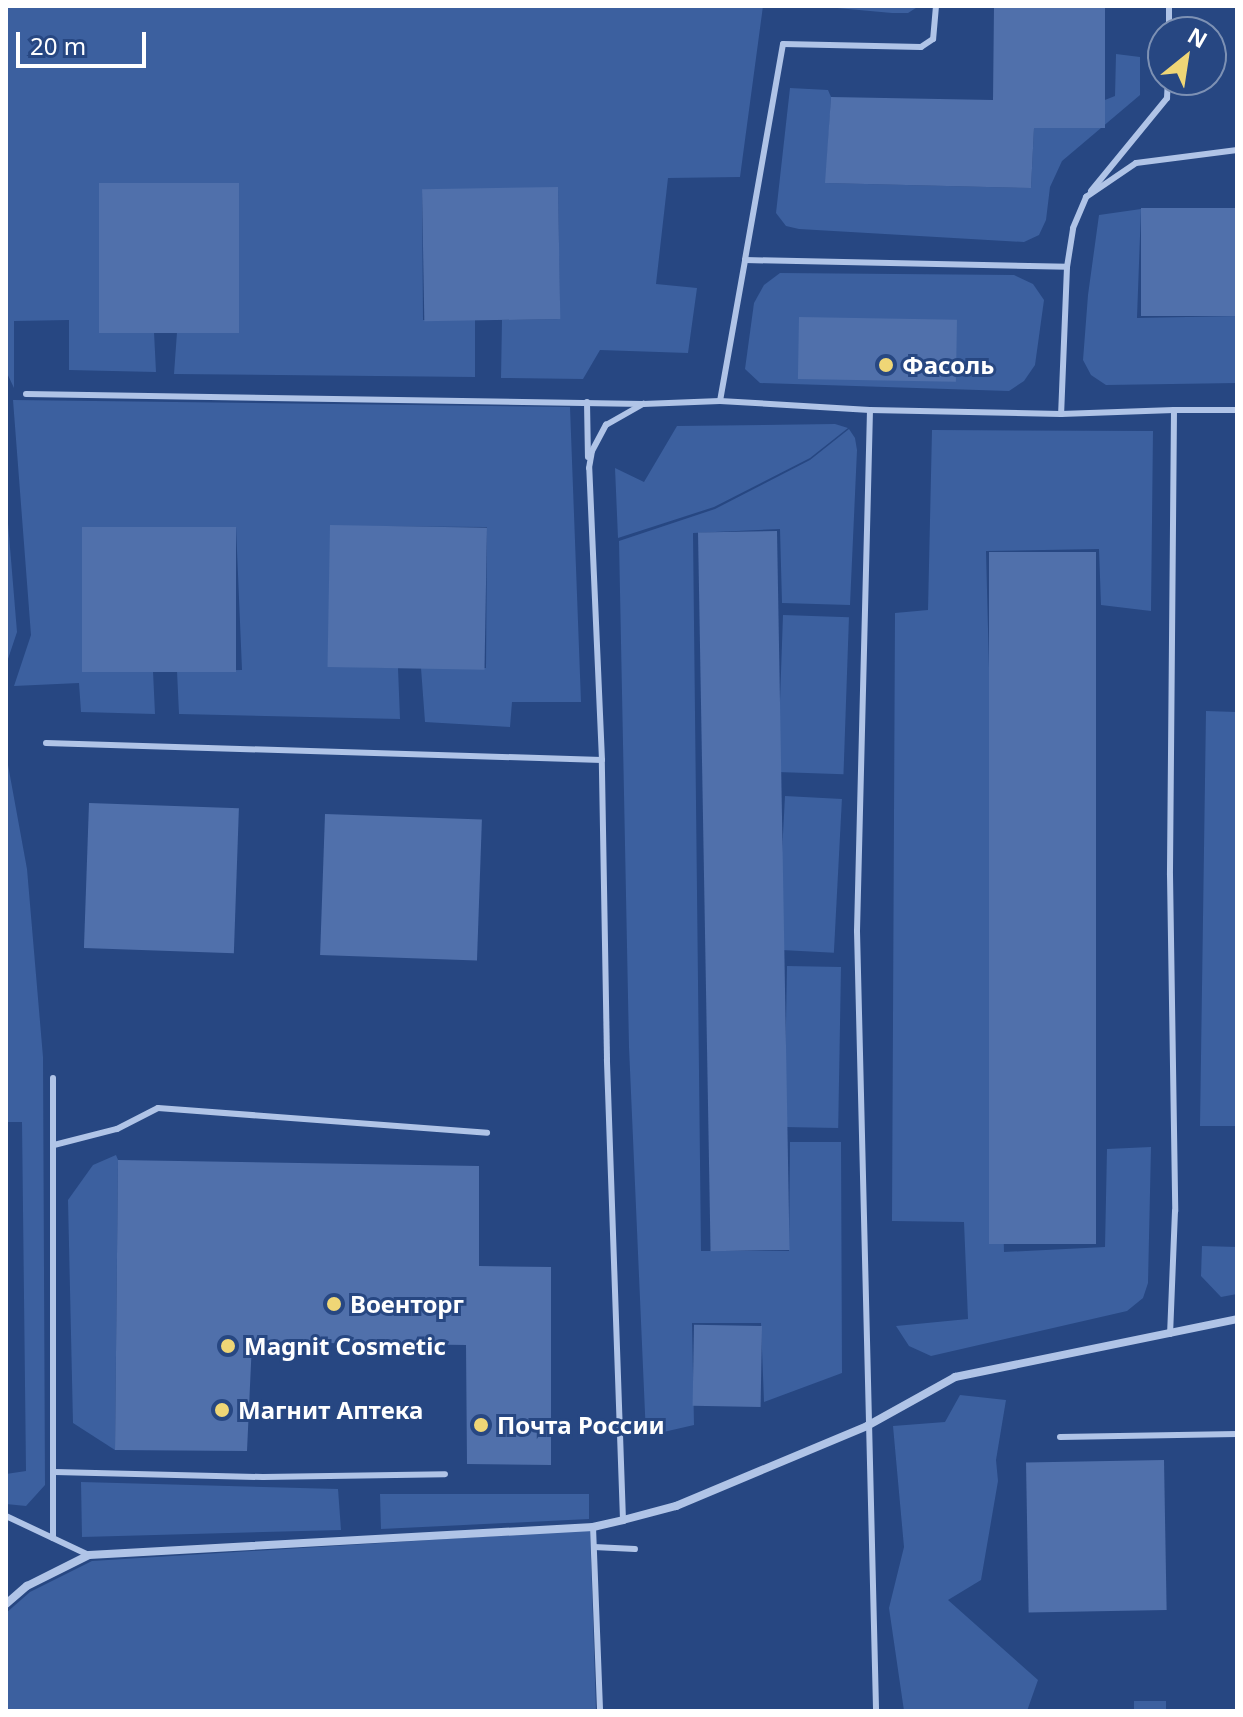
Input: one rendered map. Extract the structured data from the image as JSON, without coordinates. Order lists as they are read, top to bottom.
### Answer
{
  "places": [
    "Фасоль",
    "Военторг",
    "Magnit Cosmetic",
    "Магнит Аптека",
    "Почта России"
  ],
  "scale_bar": "20 m",
  "north": "top right"
}
